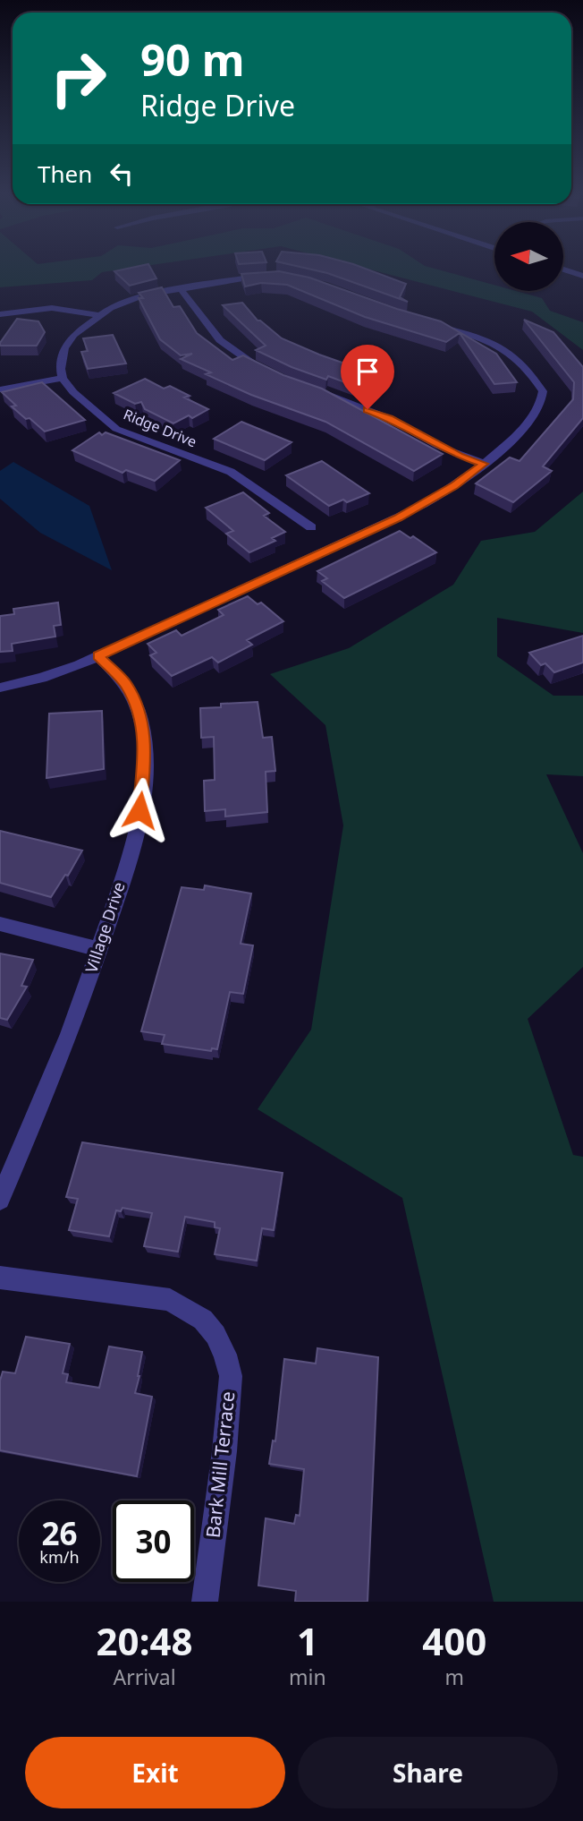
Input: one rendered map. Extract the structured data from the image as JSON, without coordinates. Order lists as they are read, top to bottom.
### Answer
{
  "streets": {
    "street": ["Ridge Drive", "Village Drive", "Bark Mill Terrace"]
  },
  "north": "left",
  "page": {
    "turn": ["90 m", "Ridge Drive"],
    "then": "Then",
    "speed": "26 km/h",
    "limit": "30",
    "eta": [
      "20:48",
      "Arrival",
      "1",
      "min",
      "400",
      "m"
    ],
    "buttons": ["Exit", "Share"]
  }
}
